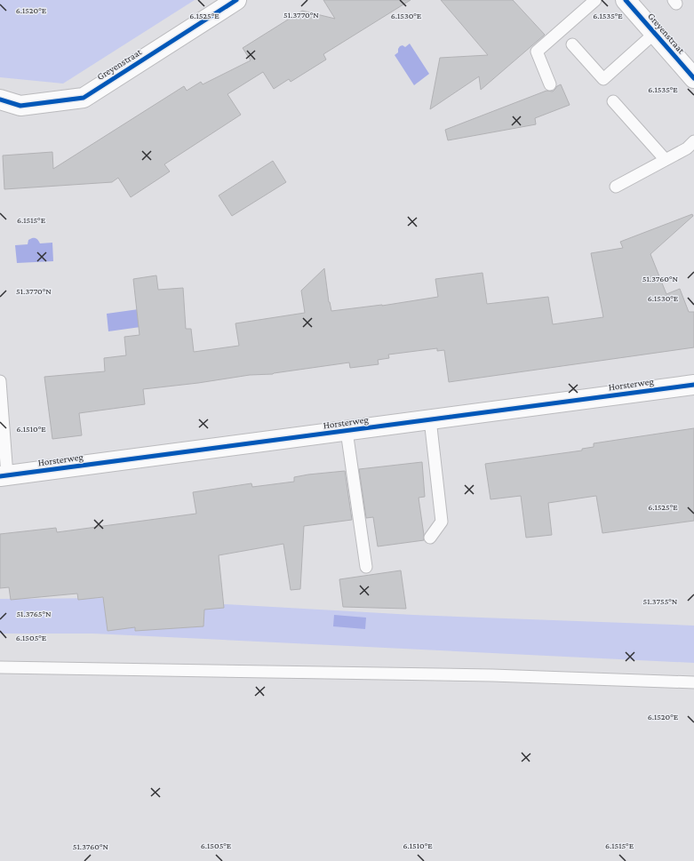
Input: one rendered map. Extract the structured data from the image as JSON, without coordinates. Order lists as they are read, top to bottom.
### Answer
{
  "streets": {
    "street": ["Greyenstraat", "Horsterweg"]
  },
  "coordinates": [
    "6.1520°E",
    "51.3770°N",
    "6.1530°E",
    "6.1535°E",
    "6.1525°E",
    "6.1515°E",
    "51.3760°N",
    "6.1510°E",
    "51.3755°N",
    "51.3765°N",
    "6.1505°E"
  ]
}
